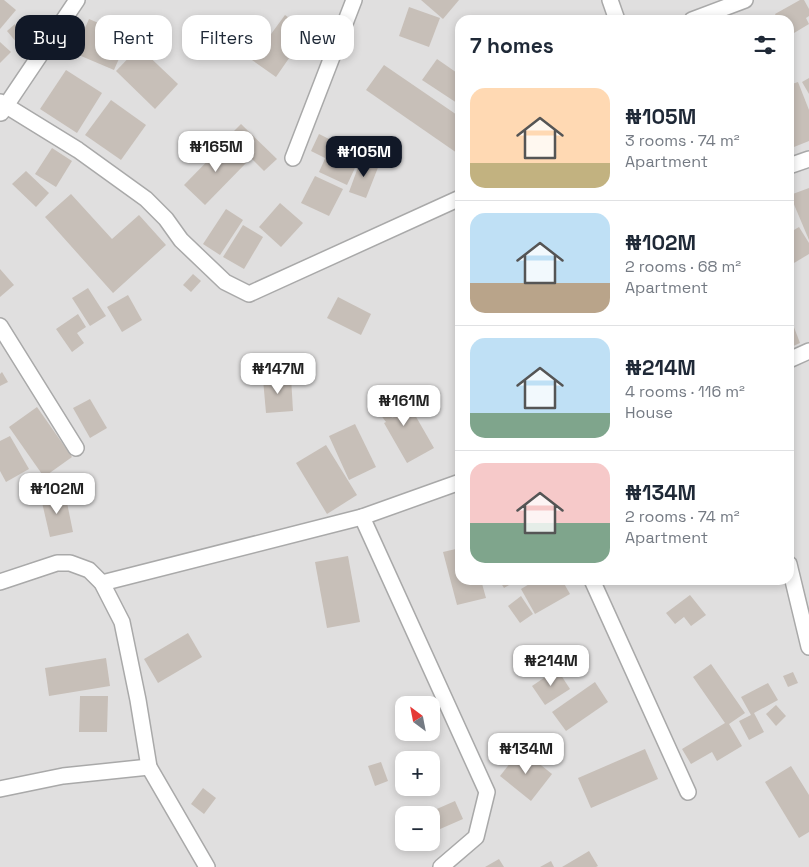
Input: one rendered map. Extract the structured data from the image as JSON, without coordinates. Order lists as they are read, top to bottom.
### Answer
{
  "north": "top left",
  "page": {
    "chip": [
      "Buy",
      "Rent",
      "Filters",
      "New"
    ],
    "heading": "7 homes",
    "list": [
      {
        "name": "₦105M",
        "note": "3 rooms · 74 m² · Apartment"
      },
      {
        "name": "₦102M",
        "note": "2 rooms · 68 m² · Apartment"
      },
      {
        "name": "₦214M",
        "note": "4 rooms · 116 m² · House"
      },
      {
        "name": "₦134M",
        "note": "2 rooms · 74 m² · Apartment"
      }
    ],
    "price": [
      "₦165M",
      "₦105M",
      "₦147M",
      "₦161M",
      "₦102M",
      "₦214M",
      "₦134M"
    ],
    "map_buttons": ["+", "−"]
  }
}
